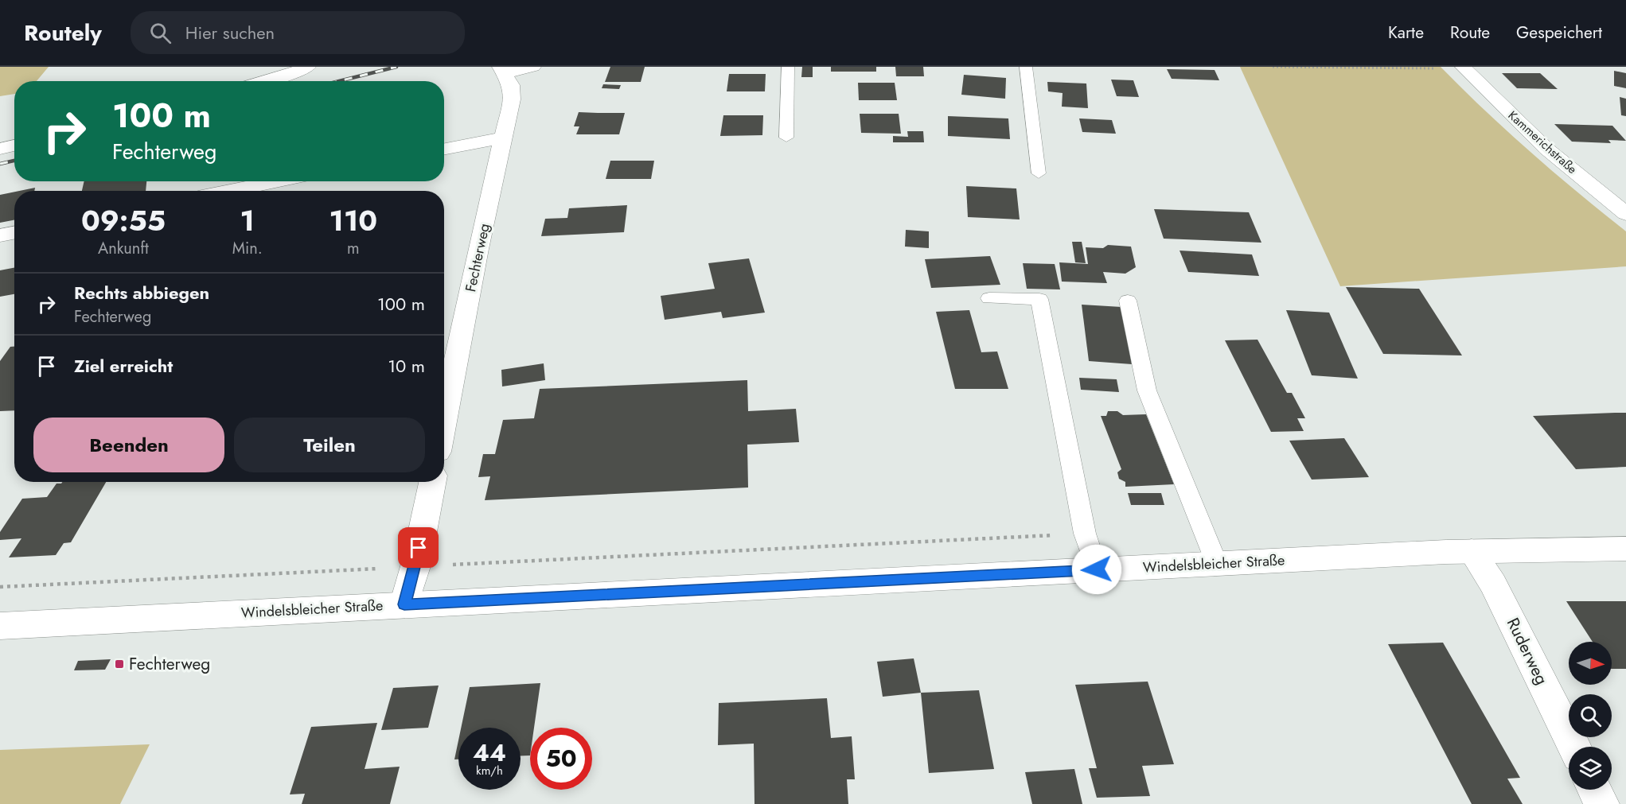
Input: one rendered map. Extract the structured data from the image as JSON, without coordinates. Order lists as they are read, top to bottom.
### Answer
{
  "streets": {
    "street": [
      "Kammerichstraße",
      "Fechterweg",
      "Windelsbleicher Straße",
      "Ruderweg"
    ]
  },
  "crossings": [
    ["Windelsbleicher Straße", "Ruderweg"]
  ],
  "places": {
    "transit": ["Fechterweg"]
  },
  "north": "right",
  "page": {
    "header": "Routely",
    "search": "Hier suchen",
    "nav": ["Karte", "Route", "Gespeichert"],
    "turn": ["100 m", "Fechterweg"],
    "eta": [
      "09:55",
      "Ankunft",
      "1",
      "Min.",
      "110",
      "m"
    ],
    "list": [
      {
        "name": "Rechts abbiegen",
        "note": "Fechterweg",
        "value": "100 m"
      },
      {
        "name": "Ziel erreicht",
        "value": "10 m"
      }
    ],
    "buttons": ["Beenden", "Teilen"],
    "speed": "44 km/h",
    "limit": "50"
  }
}
